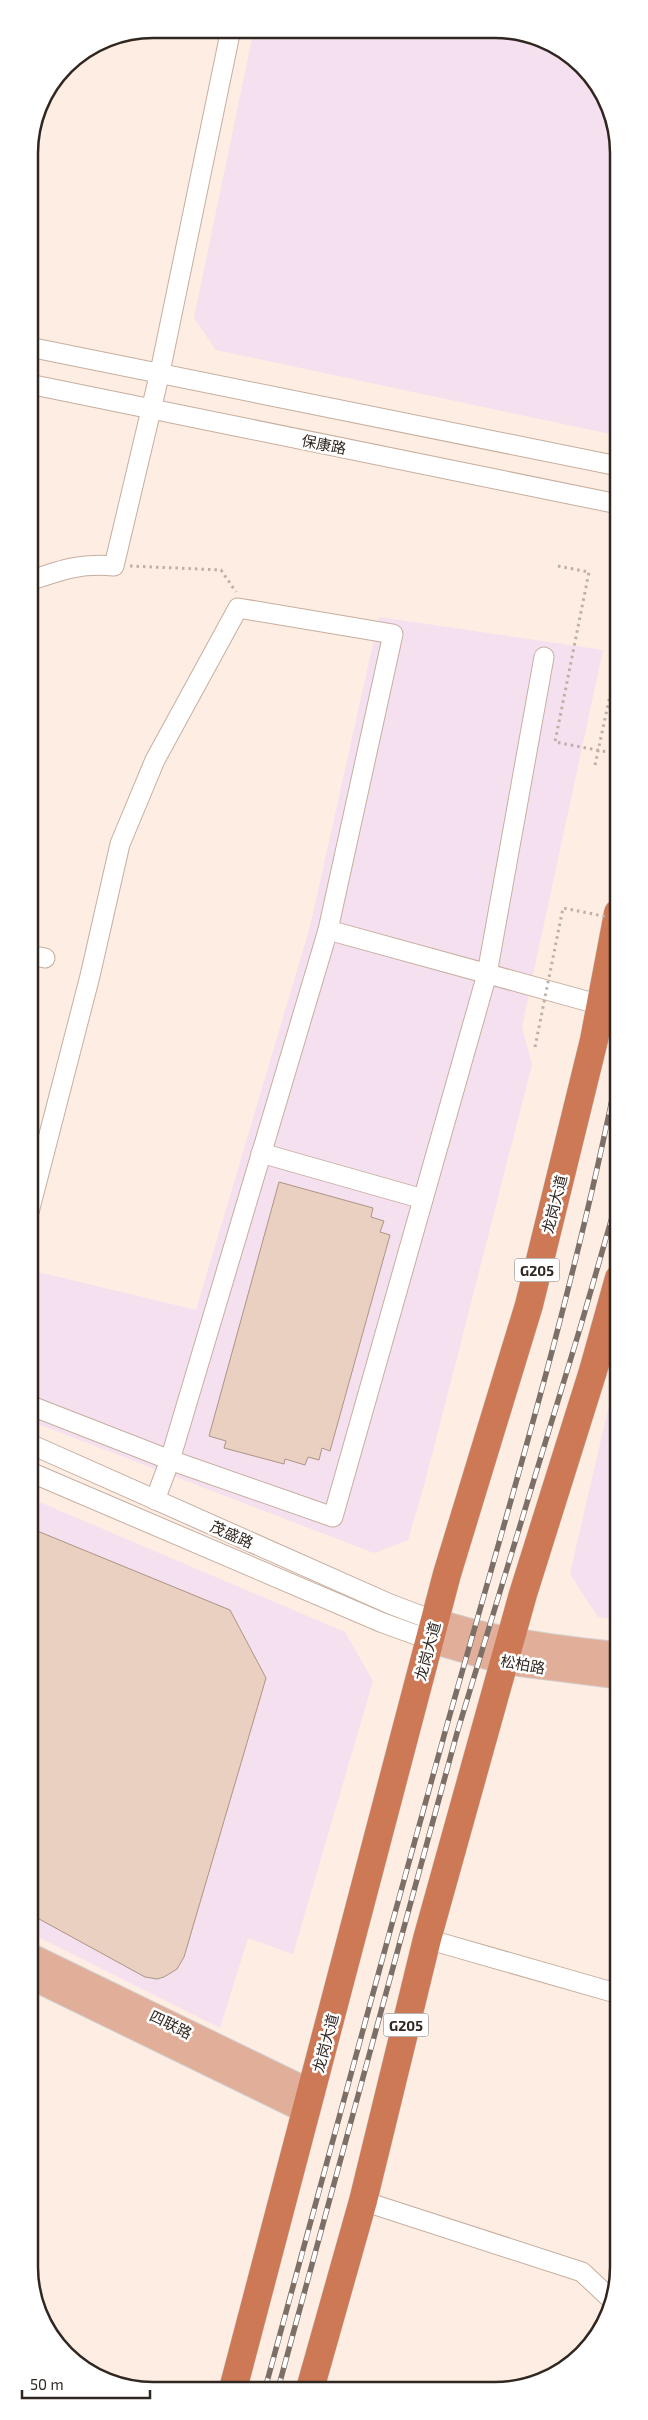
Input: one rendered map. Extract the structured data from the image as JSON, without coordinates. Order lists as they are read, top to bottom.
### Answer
{
  "streets": {
    "highway": ["龙岗大道", "G205"],
    "main road": ["松柏路", "四联路"],
    "street": ["保康路", "茂盛路"]
  },
  "crossings": [
    ["龙岗大道", "茂盛路"],
    ["龙岗大道", "松柏路"],
    ["龙岗大道", "四联路"],
    ["G205", "松柏路"],
    ["茂盛路", "松柏路"]
  ],
  "scale_bar": "50 m"
}
